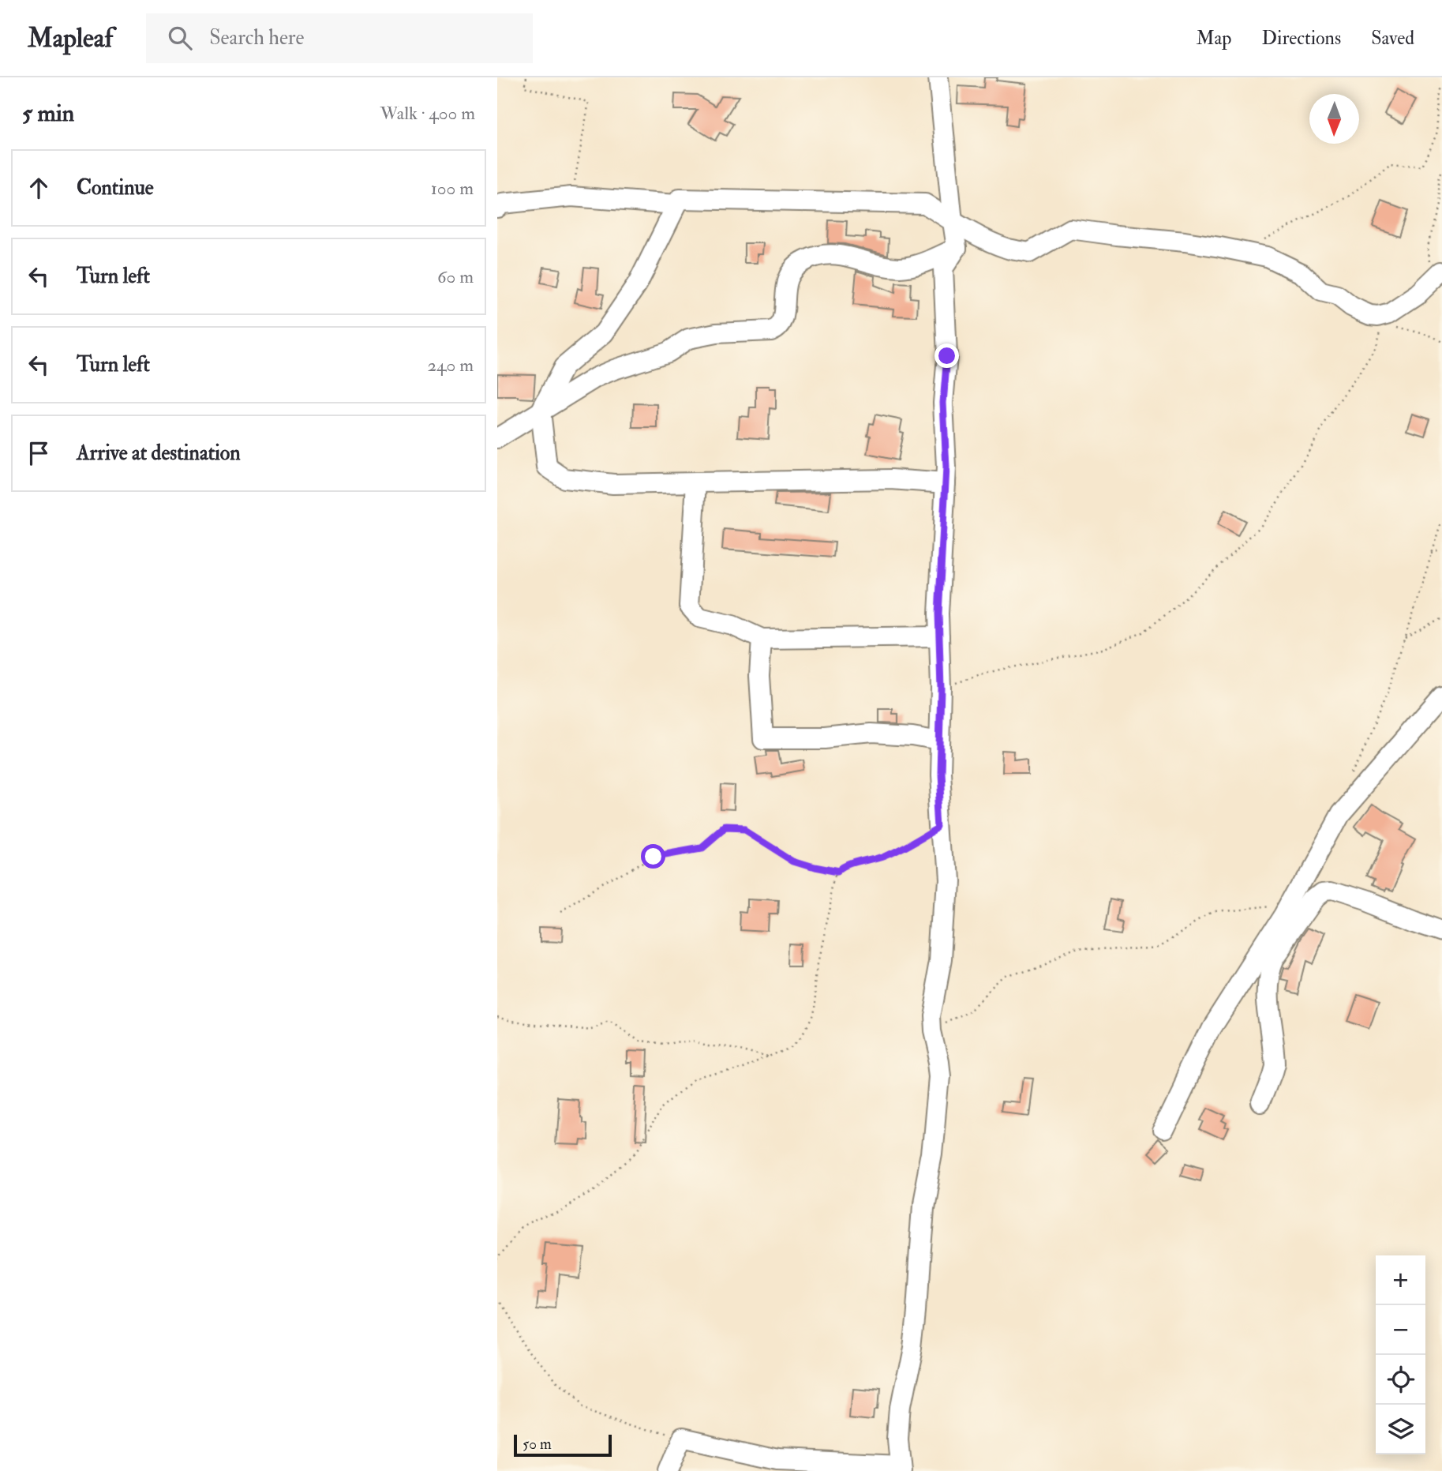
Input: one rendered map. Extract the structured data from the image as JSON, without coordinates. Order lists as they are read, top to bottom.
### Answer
{
  "scale_bar": "50 m",
  "north": "bottom",
  "page": {
    "header": "Mapleaf",
    "search": "Search here",
    "nav": ["Map", "Directions", "Saved"],
    "heading": ["5 min", "Walk · 400 m"],
    "list": [
      ["Continue", "100 m"],
      ["Turn left", "60 m"],
      ["Turn left", "240 m"],
      "Arrive at destination"
    ],
    "map_buttons": ["+", "−"],
    "scale": "50 m"
  }
}
